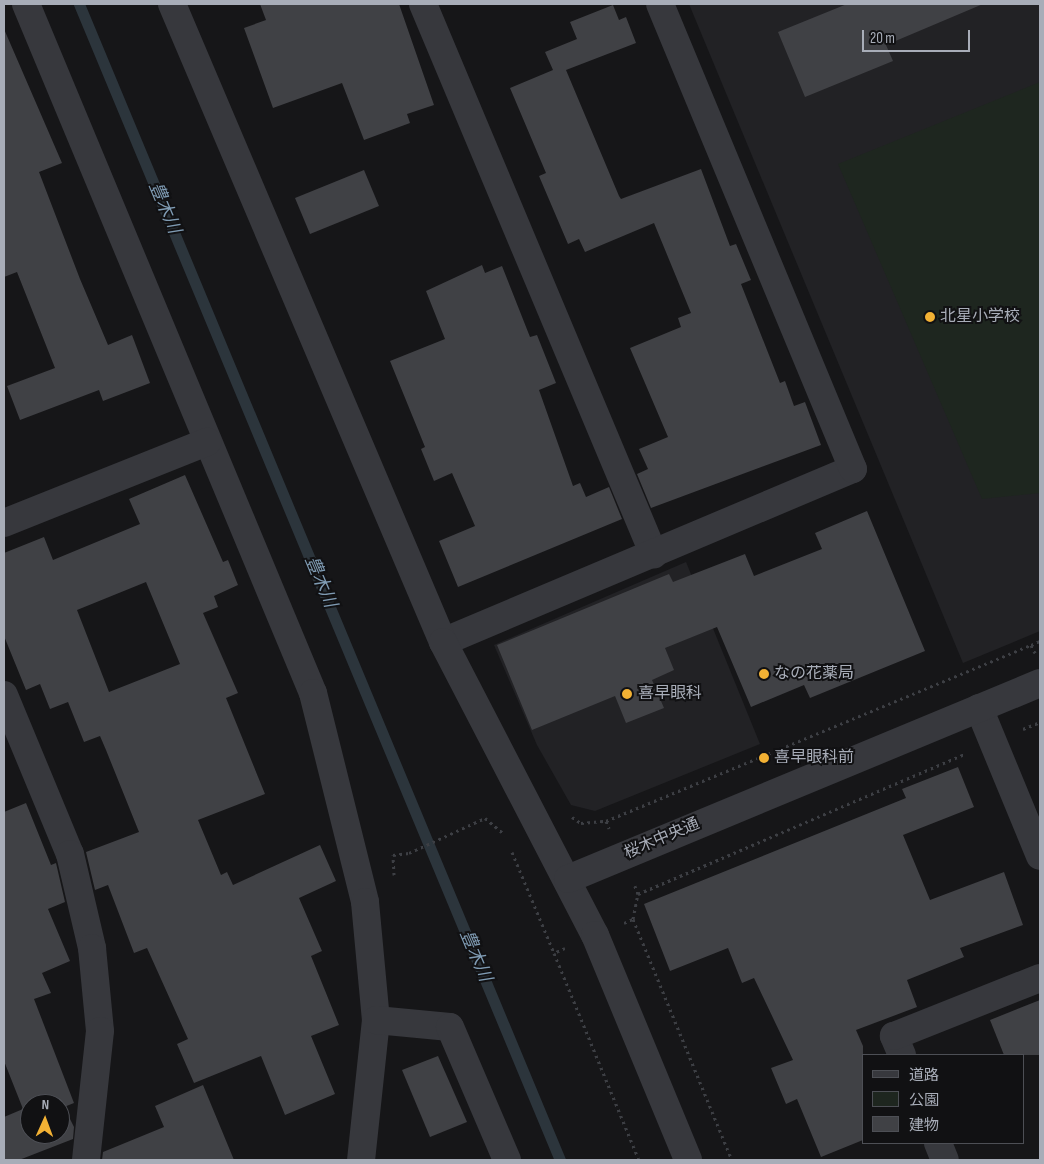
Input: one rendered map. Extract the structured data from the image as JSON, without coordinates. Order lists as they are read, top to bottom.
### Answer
{
  "streets": {
    "street": ["桜木中央通"]
  },
  "water": ["豊木川"],
  "places": [
    "北星小学校",
    "なの花薬局",
    "喜早眼科",
    "喜早眼科前"
  ],
  "legend": ["道路", "公園", "建物"],
  "scale_bar": "20 m",
  "north": "top"
}
